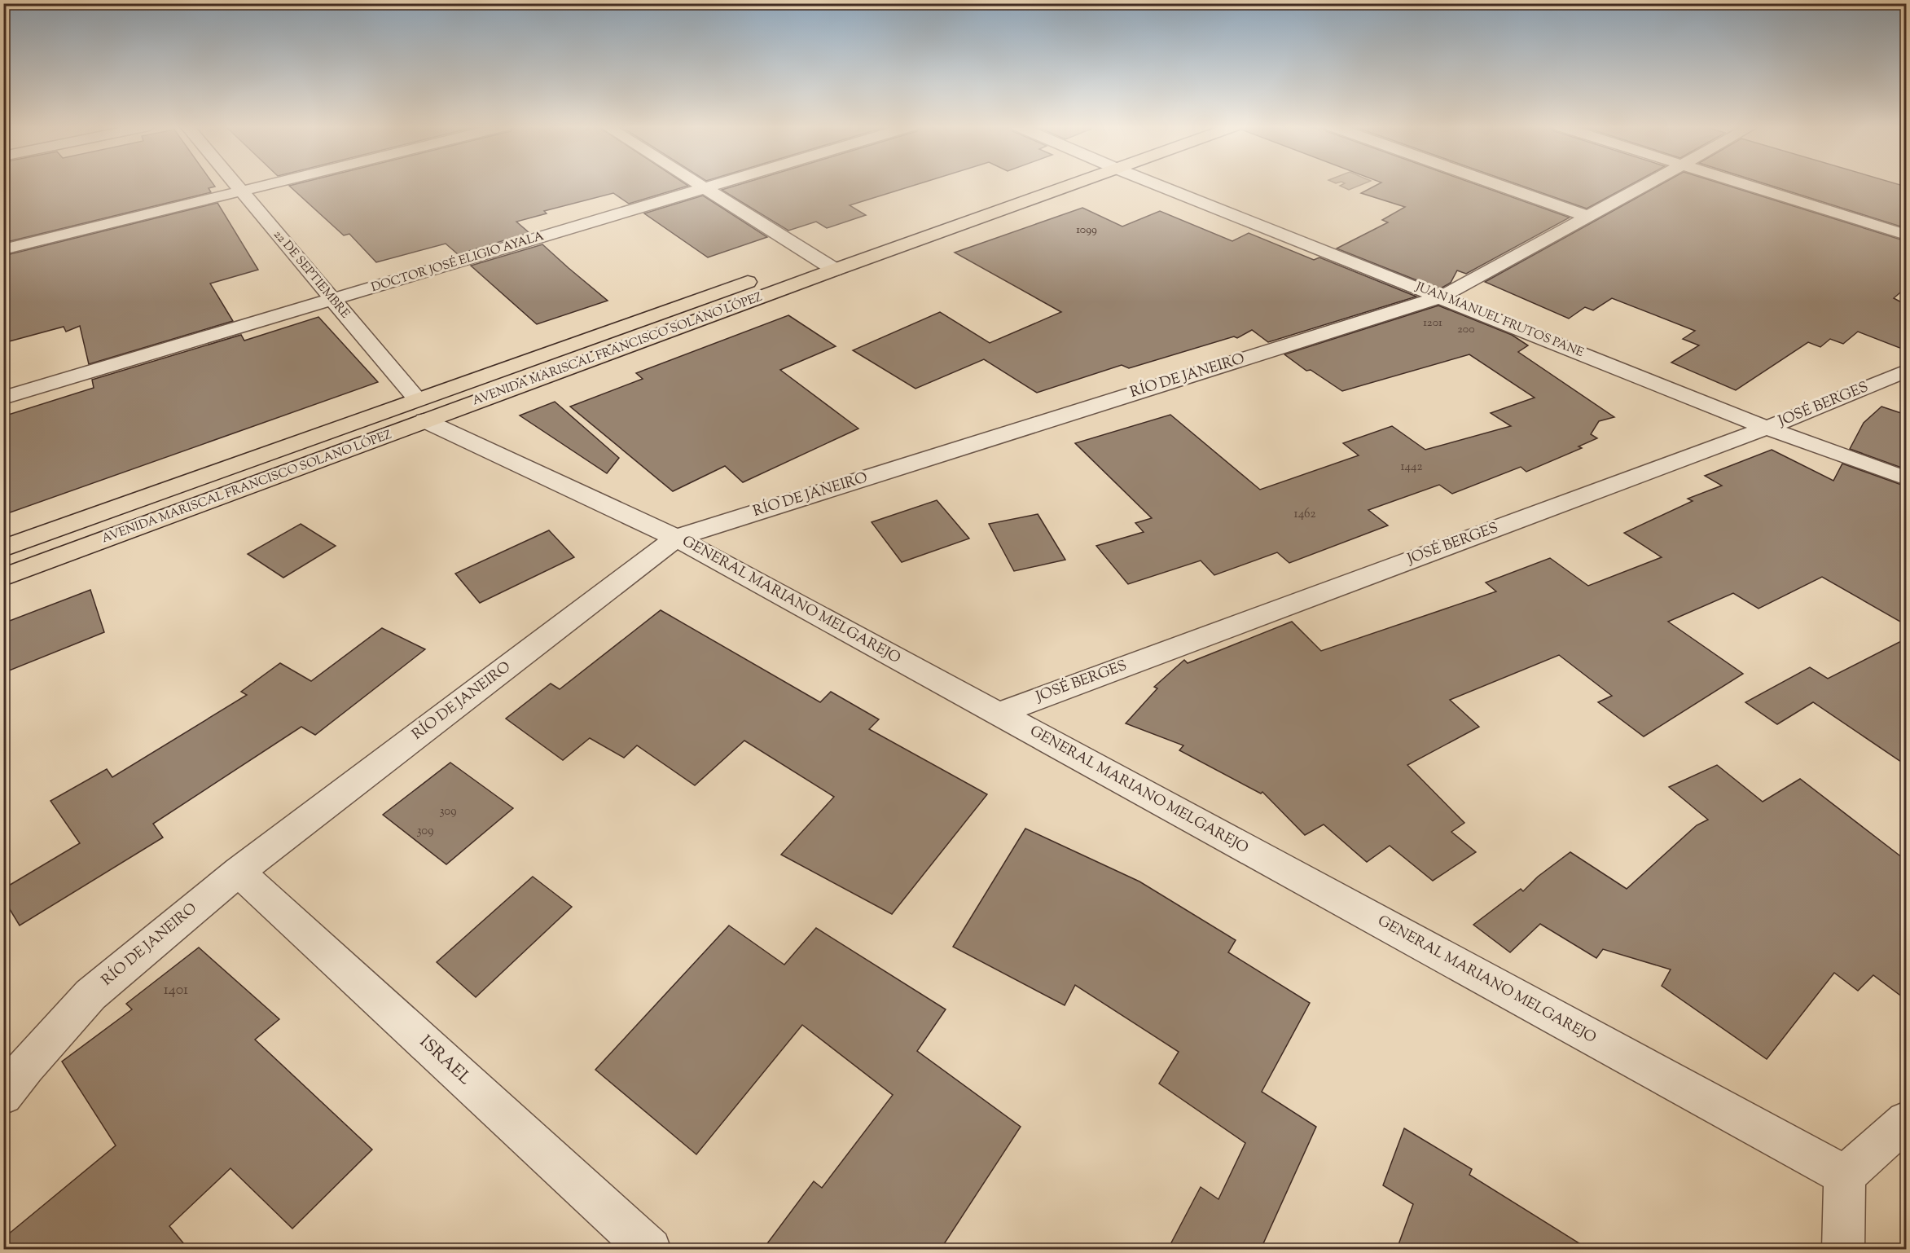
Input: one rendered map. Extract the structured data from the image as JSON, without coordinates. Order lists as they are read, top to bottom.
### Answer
{
  "streets": {
    "highway": ["AVENIDA MARISCAL FRANCISCO SOLANO LÓPEZ"],
    "street": [
      "DOCTOR JOSÉ ELIGIO AYALA",
      "22 DE SEPTIEMBRE",
      "JUAN MANUEL FRUTOS PANE",
      "RÍO DE JANEIRO",
      "JOSÉ BERGES",
      "GENERAL MARIANO MELGAREJO",
      "ISRAEL"
    ]
  },
  "crossings": [
    ["DOCTOR JOSÉ ELIGIO AYALA", "22 DE SEPTIEMBRE"],
    ["22 DE SEPTIEMBRE", "AVENIDA MARISCAL FRANCISCO SOLANO LÓPEZ"],
    ["22 DE SEPTIEMBRE", "GENERAL MARIANO MELGAREJO"],
    ["JUAN MANUEL FRUTOS PANE", "RÍO DE JANEIRO"],
    ["JUAN MANUEL FRUTOS PANE", "JOSÉ BERGES"],
    ["AVENIDA MARISCAL FRANCISCO SOLANO LÓPEZ", "GENERAL MARIANO MELGAREJO"],
    ["RÍO DE JANEIRO", "GENERAL MARIANO MELGAREJO"],
    ["RÍO DE JANEIRO", "ISRAEL"],
    ["JOSÉ BERGES", "GENERAL MARIANO MELGAREJO"]
  ],
  "house_numbers": [
    "1099",
    "1201",
    "200",
    "1442",
    "1462",
    "309",
    "309",
    "1401"
  ]
}
